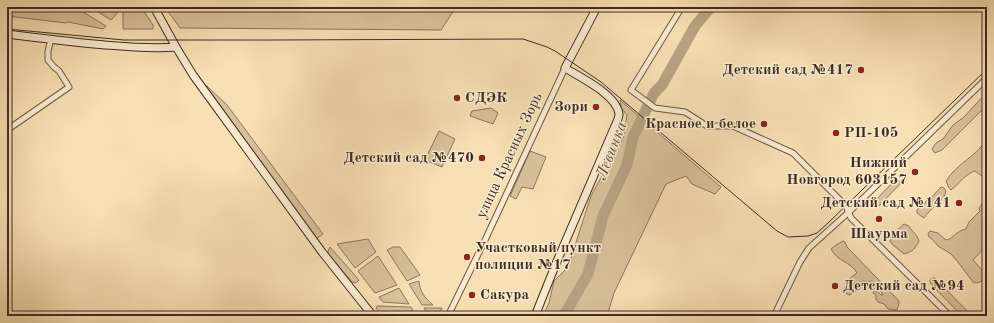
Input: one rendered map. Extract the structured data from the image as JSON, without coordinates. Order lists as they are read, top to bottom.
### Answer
{
  "streets": {
    "street": ["улица Красных Зорь"]
  },
  "water": ["Левинка"],
  "places": [
    "Детский сад №417",
    "СДЭК",
    "Зори",
    "Красное и белое",
    "РП-105",
    "Детский сад №470",
    "Нижний Новгород 603157",
    "Детский сад №141",
    "Шаурма",
    "Участковый пункт полиции №17",
    "Детский сад №94",
    "Сакура"
  ]
}
